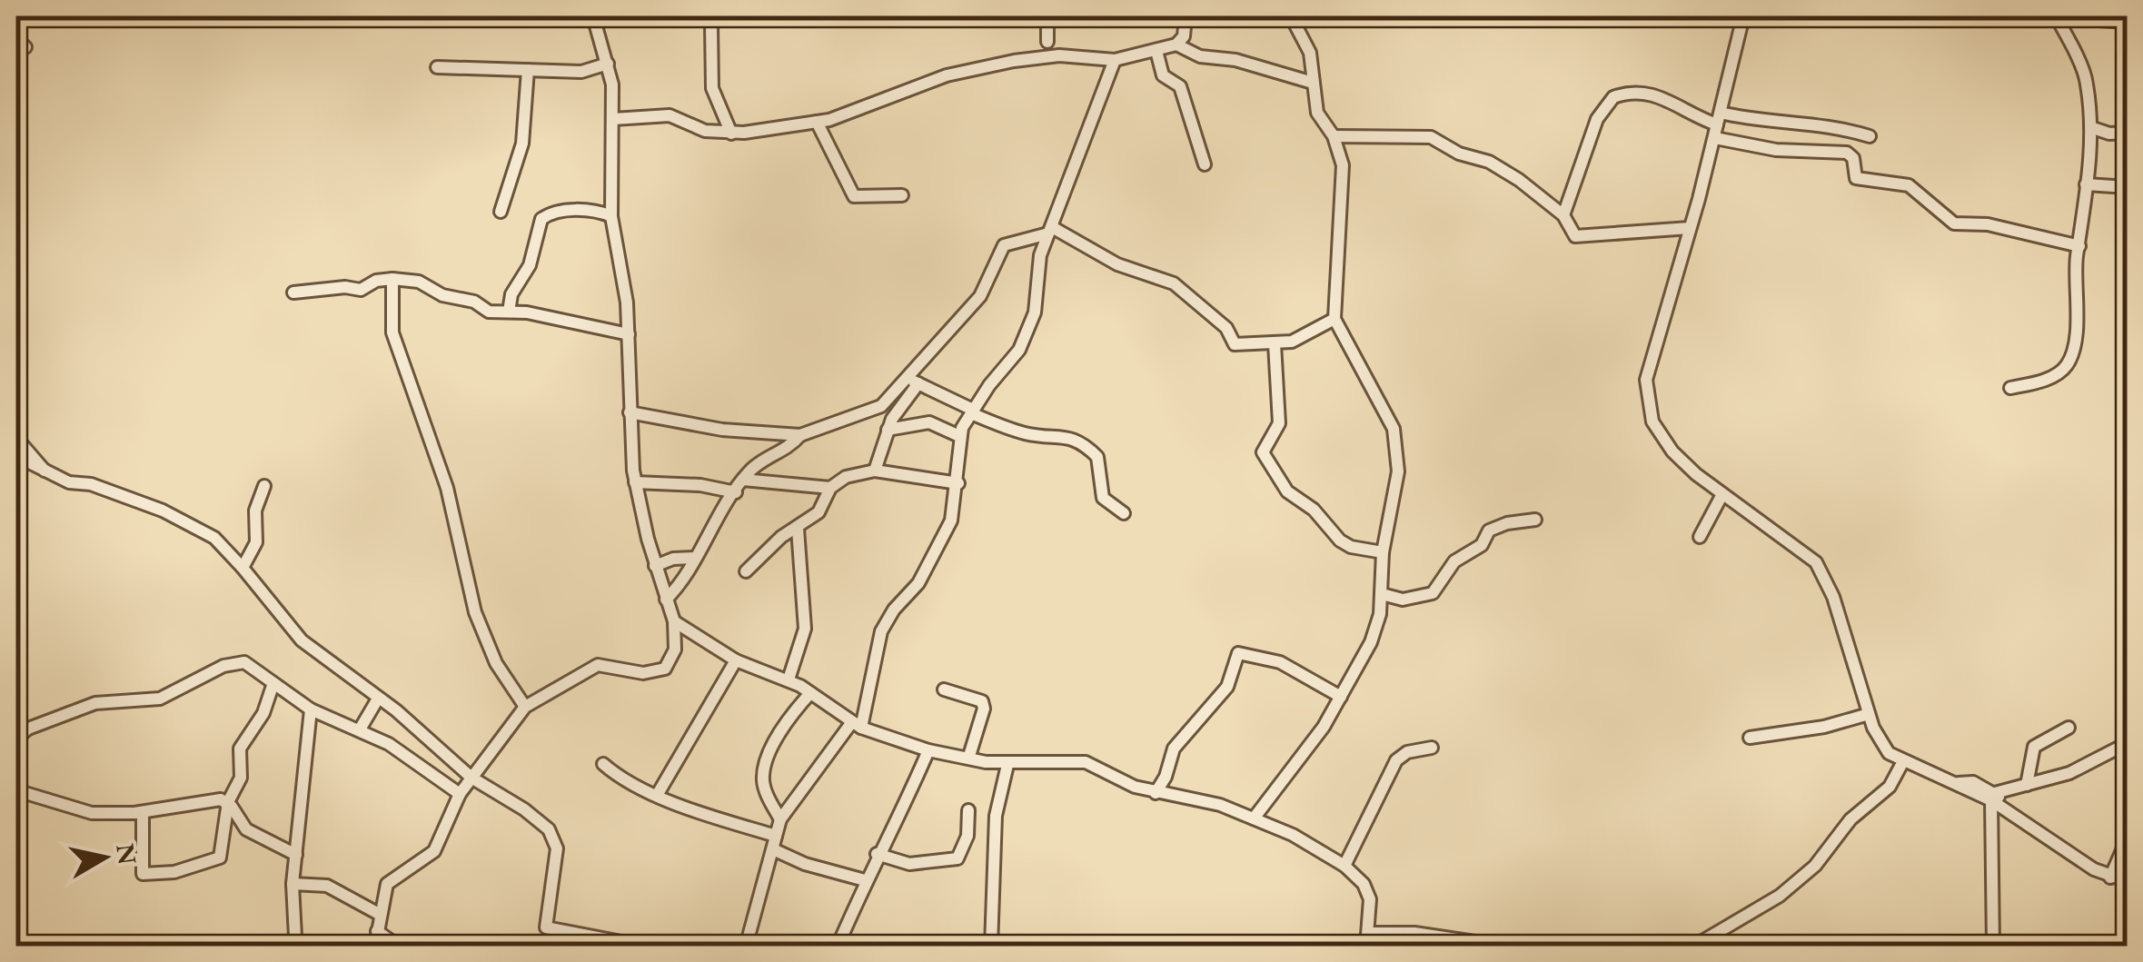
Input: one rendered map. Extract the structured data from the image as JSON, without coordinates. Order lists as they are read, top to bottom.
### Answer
{
  "north": "right"
}
